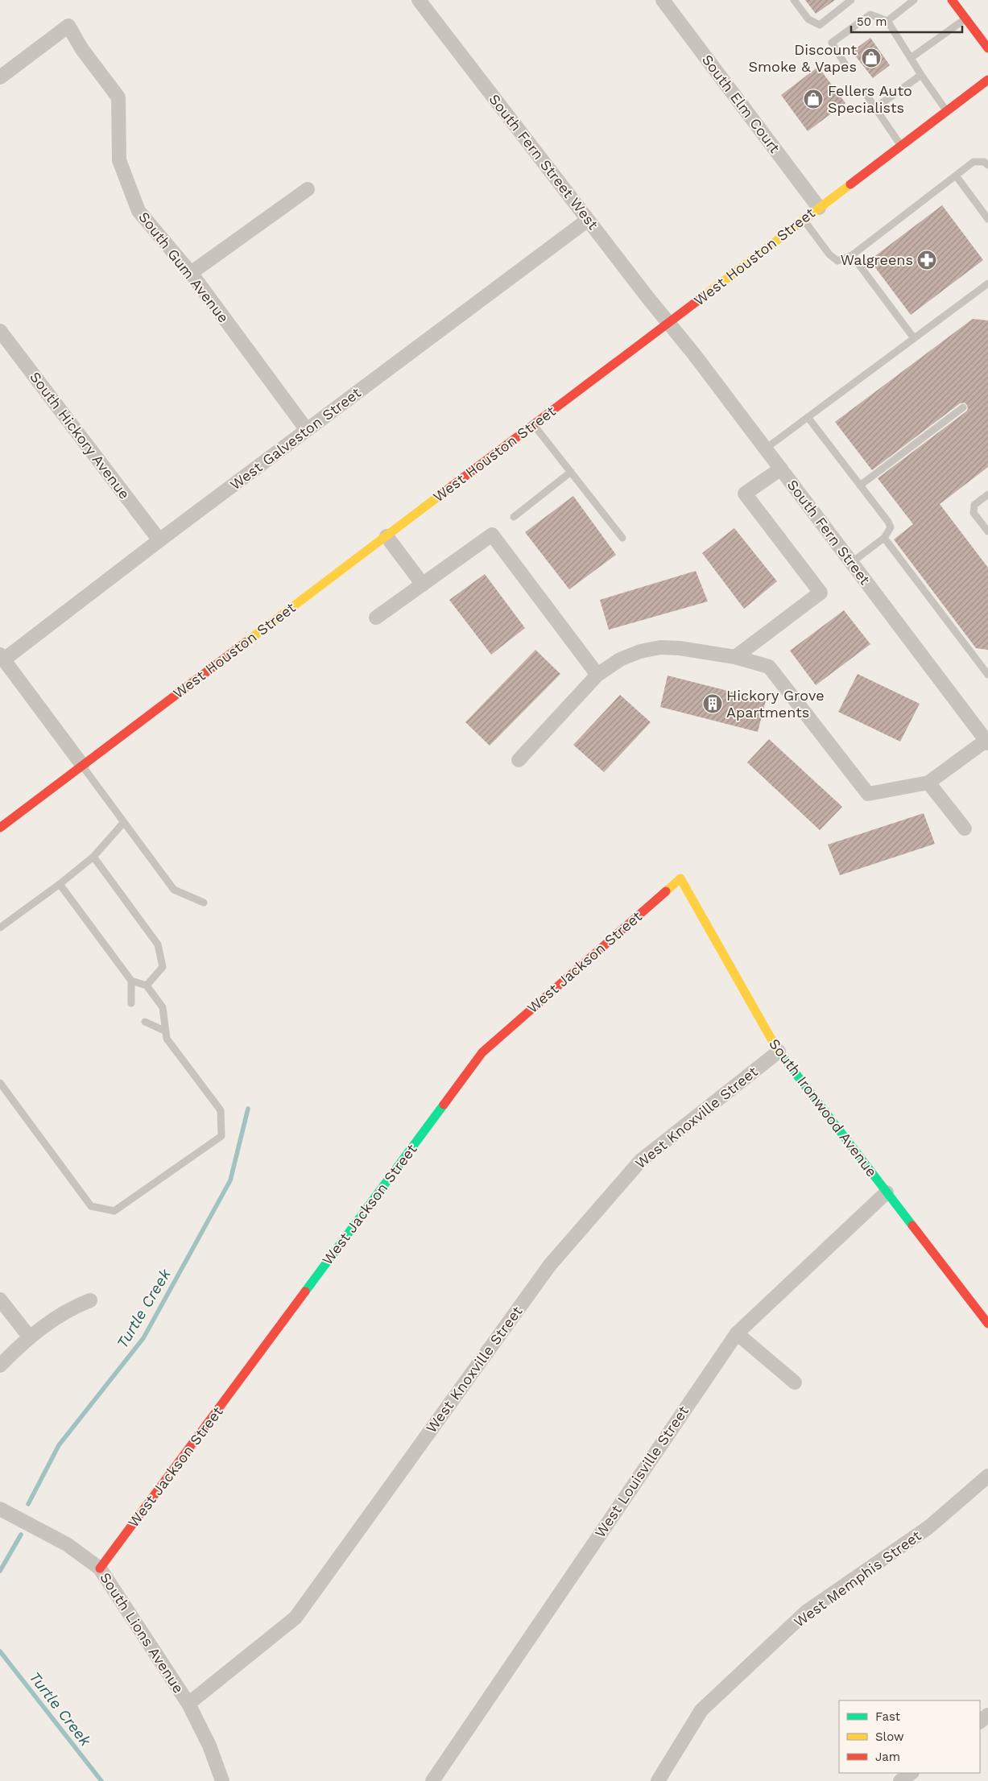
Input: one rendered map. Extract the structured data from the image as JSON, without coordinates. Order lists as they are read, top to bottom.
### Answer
{
  "streets": {
    "street": [
      "South Elm Court",
      "South Fern Street West",
      "West Houston Street",
      "South Gum Avenue",
      "South Hickory Avenue",
      "West Galveston Street",
      "South Fern Street",
      "West Jackson Street",
      "South Ironwood Avenue",
      "West Knoxville Street",
      "West Louisville Street",
      "West Memphis Street",
      "South Lions Avenue"
    ]
  },
  "crossings": [
    ["South Elm Court", "West Houston Street"],
    ["South Fern Street West", "West Houston Street"],
    ["South Fern Street West", "West Galveston Street"],
    ["South Fern Street West", "South Fern Street"],
    ["West Houston Street", "South Fern Street"],
    ["South Gum Avenue", "West Galveston Street"],
    ["South Hickory Avenue", "West Galveston Street"],
    ["West Jackson Street", "South Ironwood Avenue"],
    ["West Jackson Street", "South Lions Avenue"],
    ["South Ironwood Avenue", "West Knoxville Street"],
    ["South Ironwood Avenue", "West Louisville Street"],
    ["West Knoxville Street", "South Lions Avenue"]
  ],
  "water": ["Turtle Creek"],
  "places": {
    "shop": ["Discount Smoke & Vapes", "Fellers Auto Specialists"],
    "pharmacy": ["Walgreens"],
    "building": ["Hickory Grove Apartments"]
  },
  "legend": ["Fast", "Slow", "Jam"],
  "scale_bar": "50 m"
}
